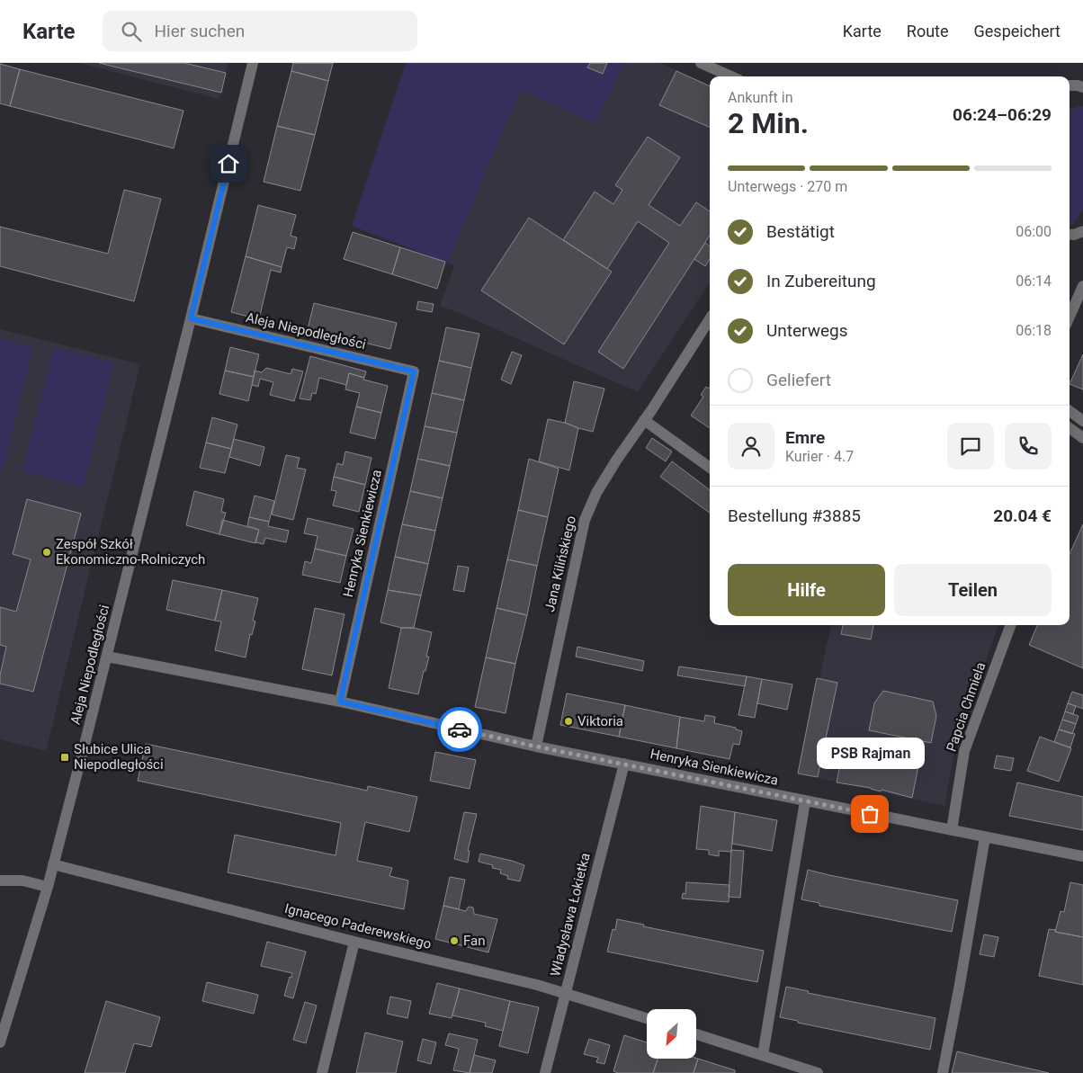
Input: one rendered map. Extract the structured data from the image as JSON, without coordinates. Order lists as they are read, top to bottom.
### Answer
{
  "streets": {
    "street": [
      "Aleja Niepodległości",
      "Henryka Sienkiewicza",
      "Jana Kilińskiego",
      "Papcia Chmiela",
      "Władysława Łokietka",
      "Ignacego Paderewskiego"
    ]
  },
  "crossings": [
    ["Aleja Niepodległości", "Henryka Sienkiewicza"],
    ["Aleja Niepodległości", "Ignacego Paderewskiego"],
    ["Henryka Sienkiewicza", "Jana Kilińskiego"],
    ["Henryka Sienkiewicza", "Papcia Chmiela"],
    ["Henryka Sienkiewicza", "Władysława Łokietka"],
    ["Władysława Łokietka", "Ignacego Paderewskiego"]
  ],
  "places": {
    "other": [
      "Zespół Szkół Ekonomiczno-Rolniczych",
      "Viktoria",
      "PSB Rajman",
      "Fan"
    ],
    "transit": ["Słubice Ulica Niepodległości"]
  },
  "north": "bottom left",
  "page": {
    "header": "Karte",
    "search": "Hier suchen",
    "nav": ["Karte", "Route", "Gespeichert"],
    "heading": ["2 Min.", "Ankunft in", "06:24–06:29"],
    "panel": [
      "Emre",
      "Kurier · 4.7",
      "Bestellung #3885",
      "20.04 €"
    ],
    "bar": "Unterwegs · 270 m",
    "list": [
      ["Bestätigt", "06:00"],
      ["In Zubereitung", "06:14"],
      ["Unterwegs", "06:18"],
      "Geliefert"
    ],
    "buttons": ["Hilfe", "Teilen"],
    "bubble": "PSB Rajman"
  }
}
